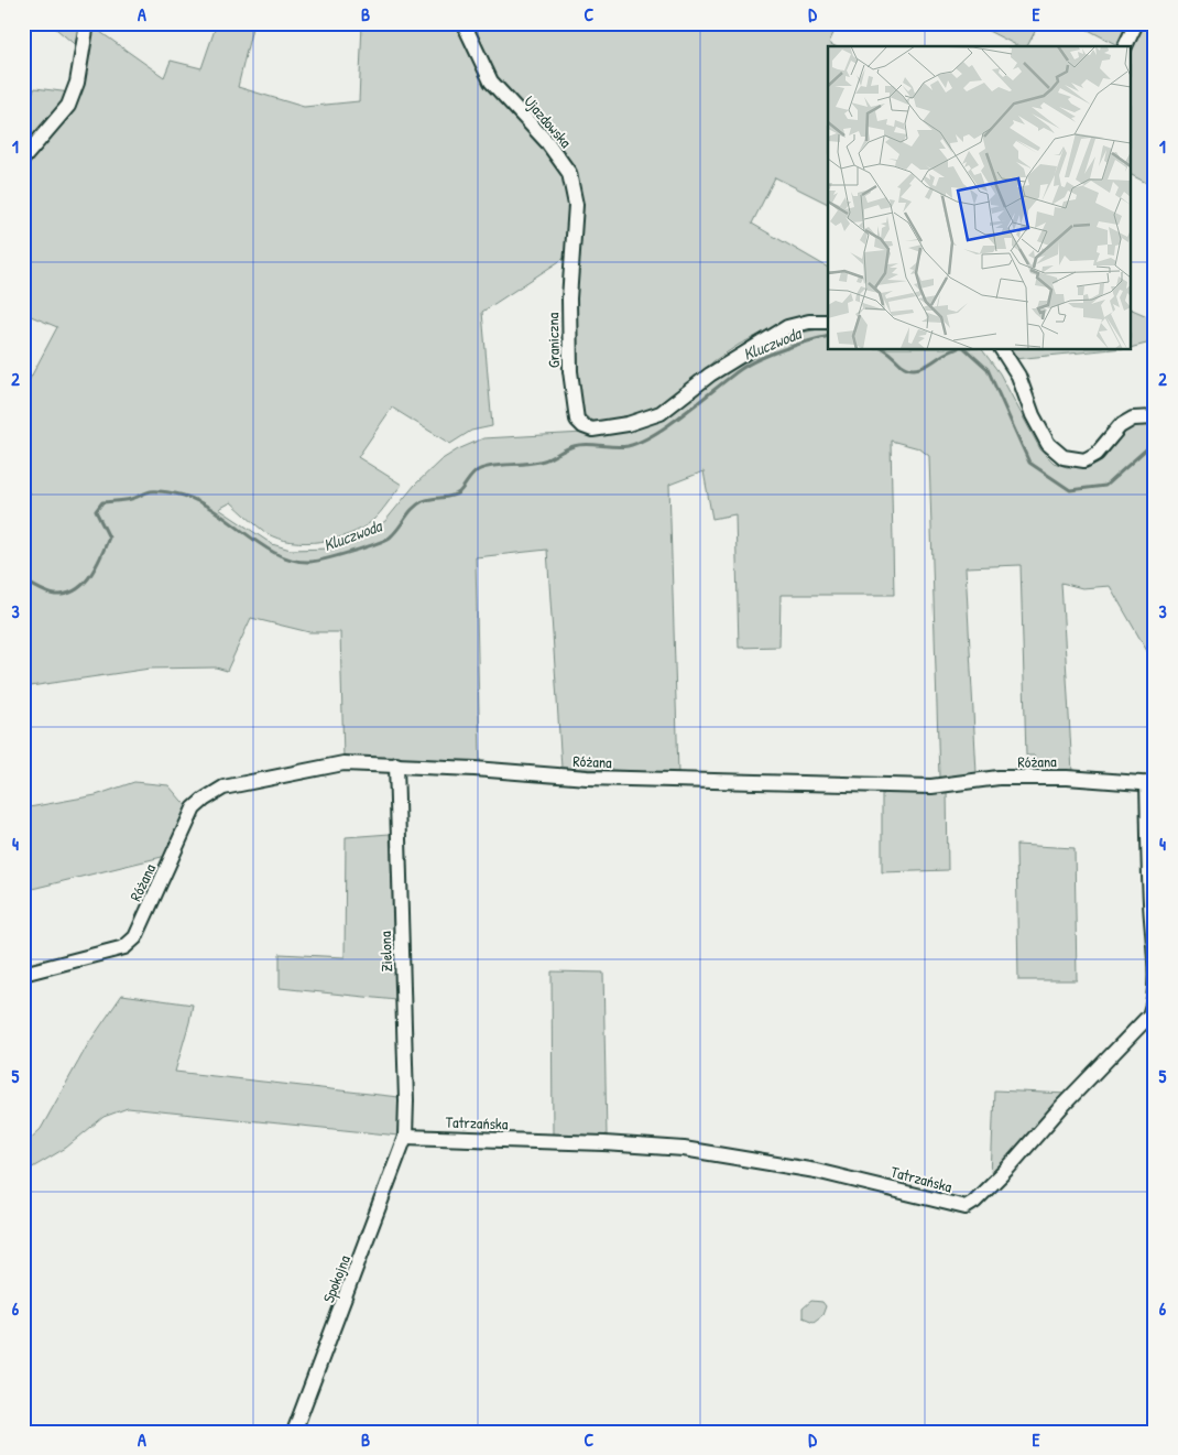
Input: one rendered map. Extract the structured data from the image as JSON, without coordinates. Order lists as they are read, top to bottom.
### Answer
{
  "streets": {
    "street": [
      "Ujazdowska",
      "Graniczna",
      "Różana",
      "Zielona",
      "Tatrzańska",
      "Spokojna"
    ]
  },
  "crossings": [
    ["Ujazdowska", "Graniczna"],
    ["Różana", "Zielona"],
    ["Różana", "Tatrzańska"],
    ["Zielona", "Tatrzańska"],
    ["Zielona", "Spokojna"],
    ["Tatrzańska", "Spokojna"]
  ],
  "water": ["Kluczwoda"],
  "grid": {
    "columns": [
      "A",
      "B",
      "C",
      "D",
      "E"
    ],
    "rows": [
      "1",
      "2",
      "3",
      "4",
      "5",
      "6"
    ]
  }
}
